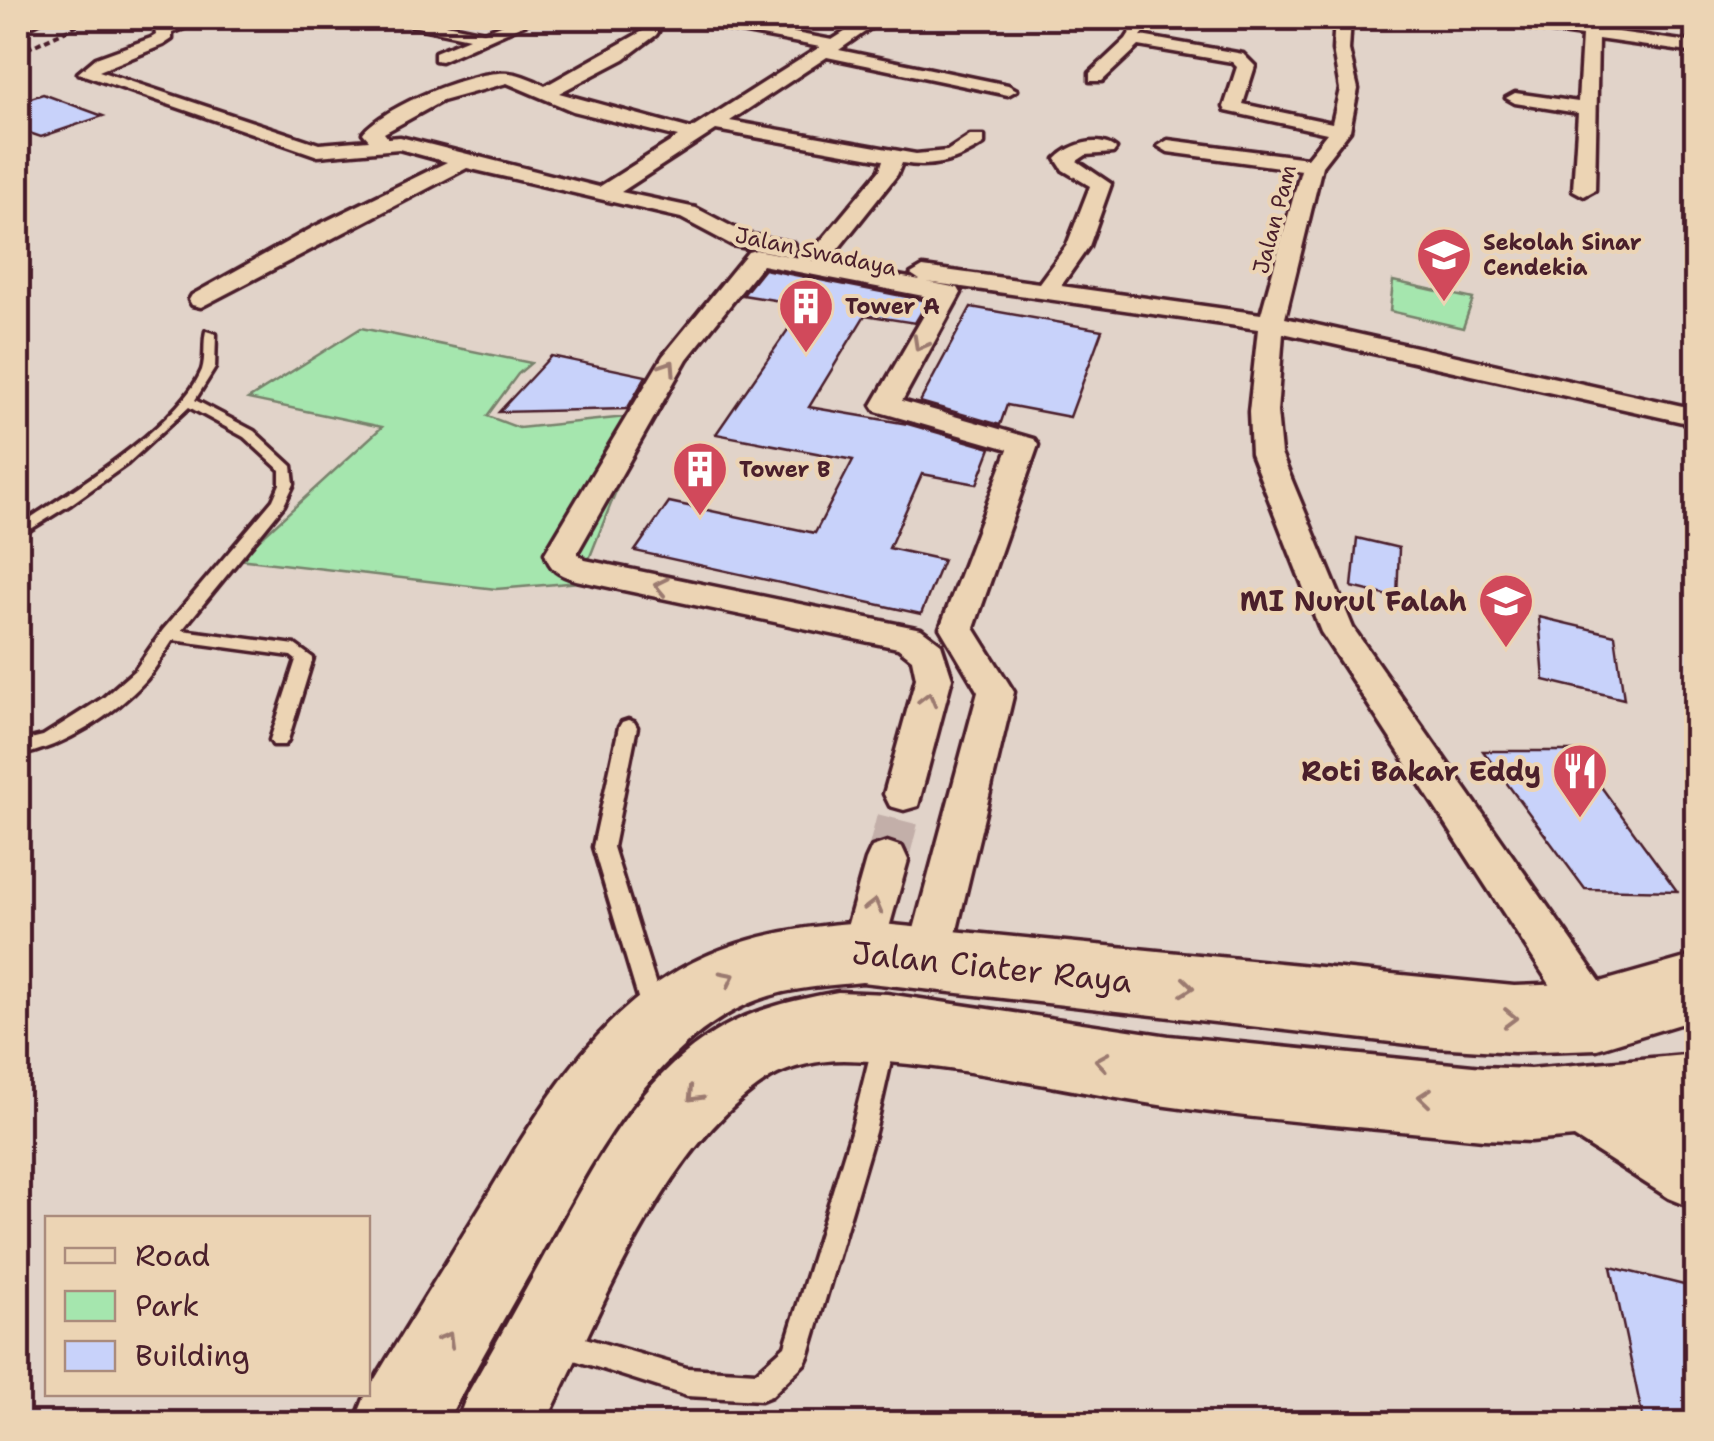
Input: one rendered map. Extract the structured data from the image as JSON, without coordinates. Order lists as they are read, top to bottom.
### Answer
{
  "streets": {
    "main road": ["Jalan Ciater Raya"],
    "street": ["Jalan Pam", "Jalan Swadaya"]
  },
  "crossings": [
    ["Jalan Pam", "Jalan Swadaya"],
    ["Jalan Pam", "Jalan Ciater Raya"]
  ],
  "places": {
    "school or university": ["Sekolah Sinar Cendekia", "MI Nurul Falah"],
    "building": ["Tower A", "Tower B"],
    "restaurant": ["Roti Bakar Eddy"]
  },
  "legend": ["Road", "Park", "Building"]
}
